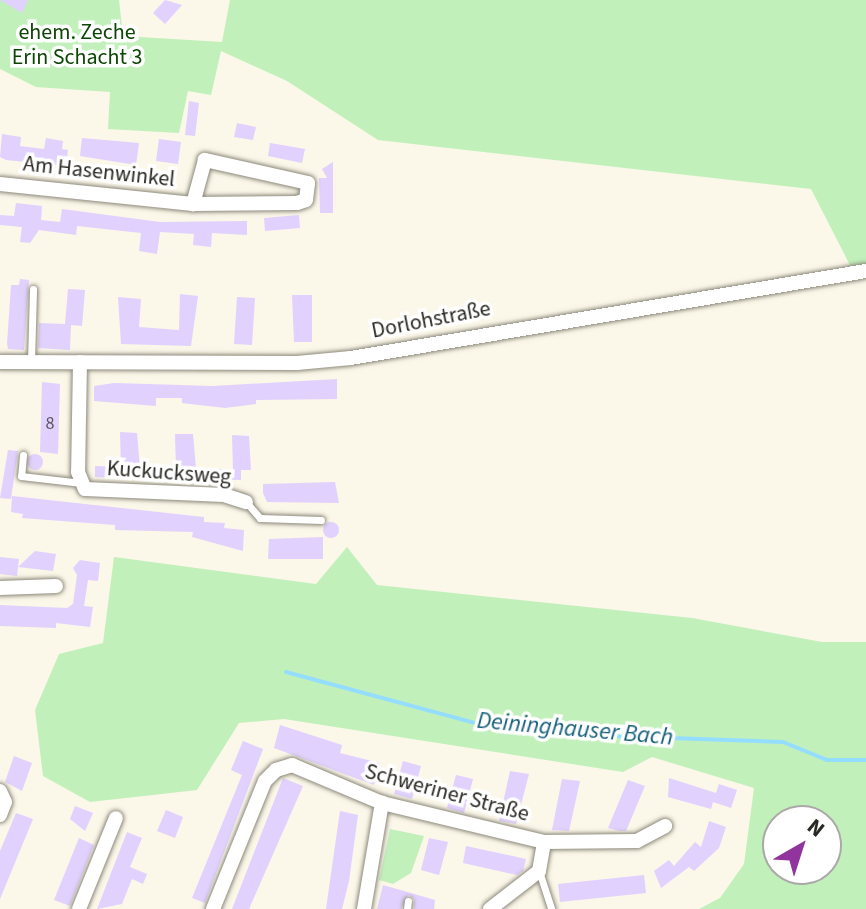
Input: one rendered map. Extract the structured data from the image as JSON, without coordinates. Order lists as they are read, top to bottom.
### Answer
{
  "streets": {
    "street": [
      "Am Hasenwinkel",
      "Dorlohstraße",
      "Kuckucksweg",
      "Schweriner Straße"
    ]
  },
  "crossings": [
    ["Dorlohstraße", "Kuckucksweg"]
  ],
  "water": ["Deininghauser Bach"],
  "parks": ["ehem. Zeche Erin Schacht 3"],
  "house_numbers": ["8"],
  "north": "top right"
}
